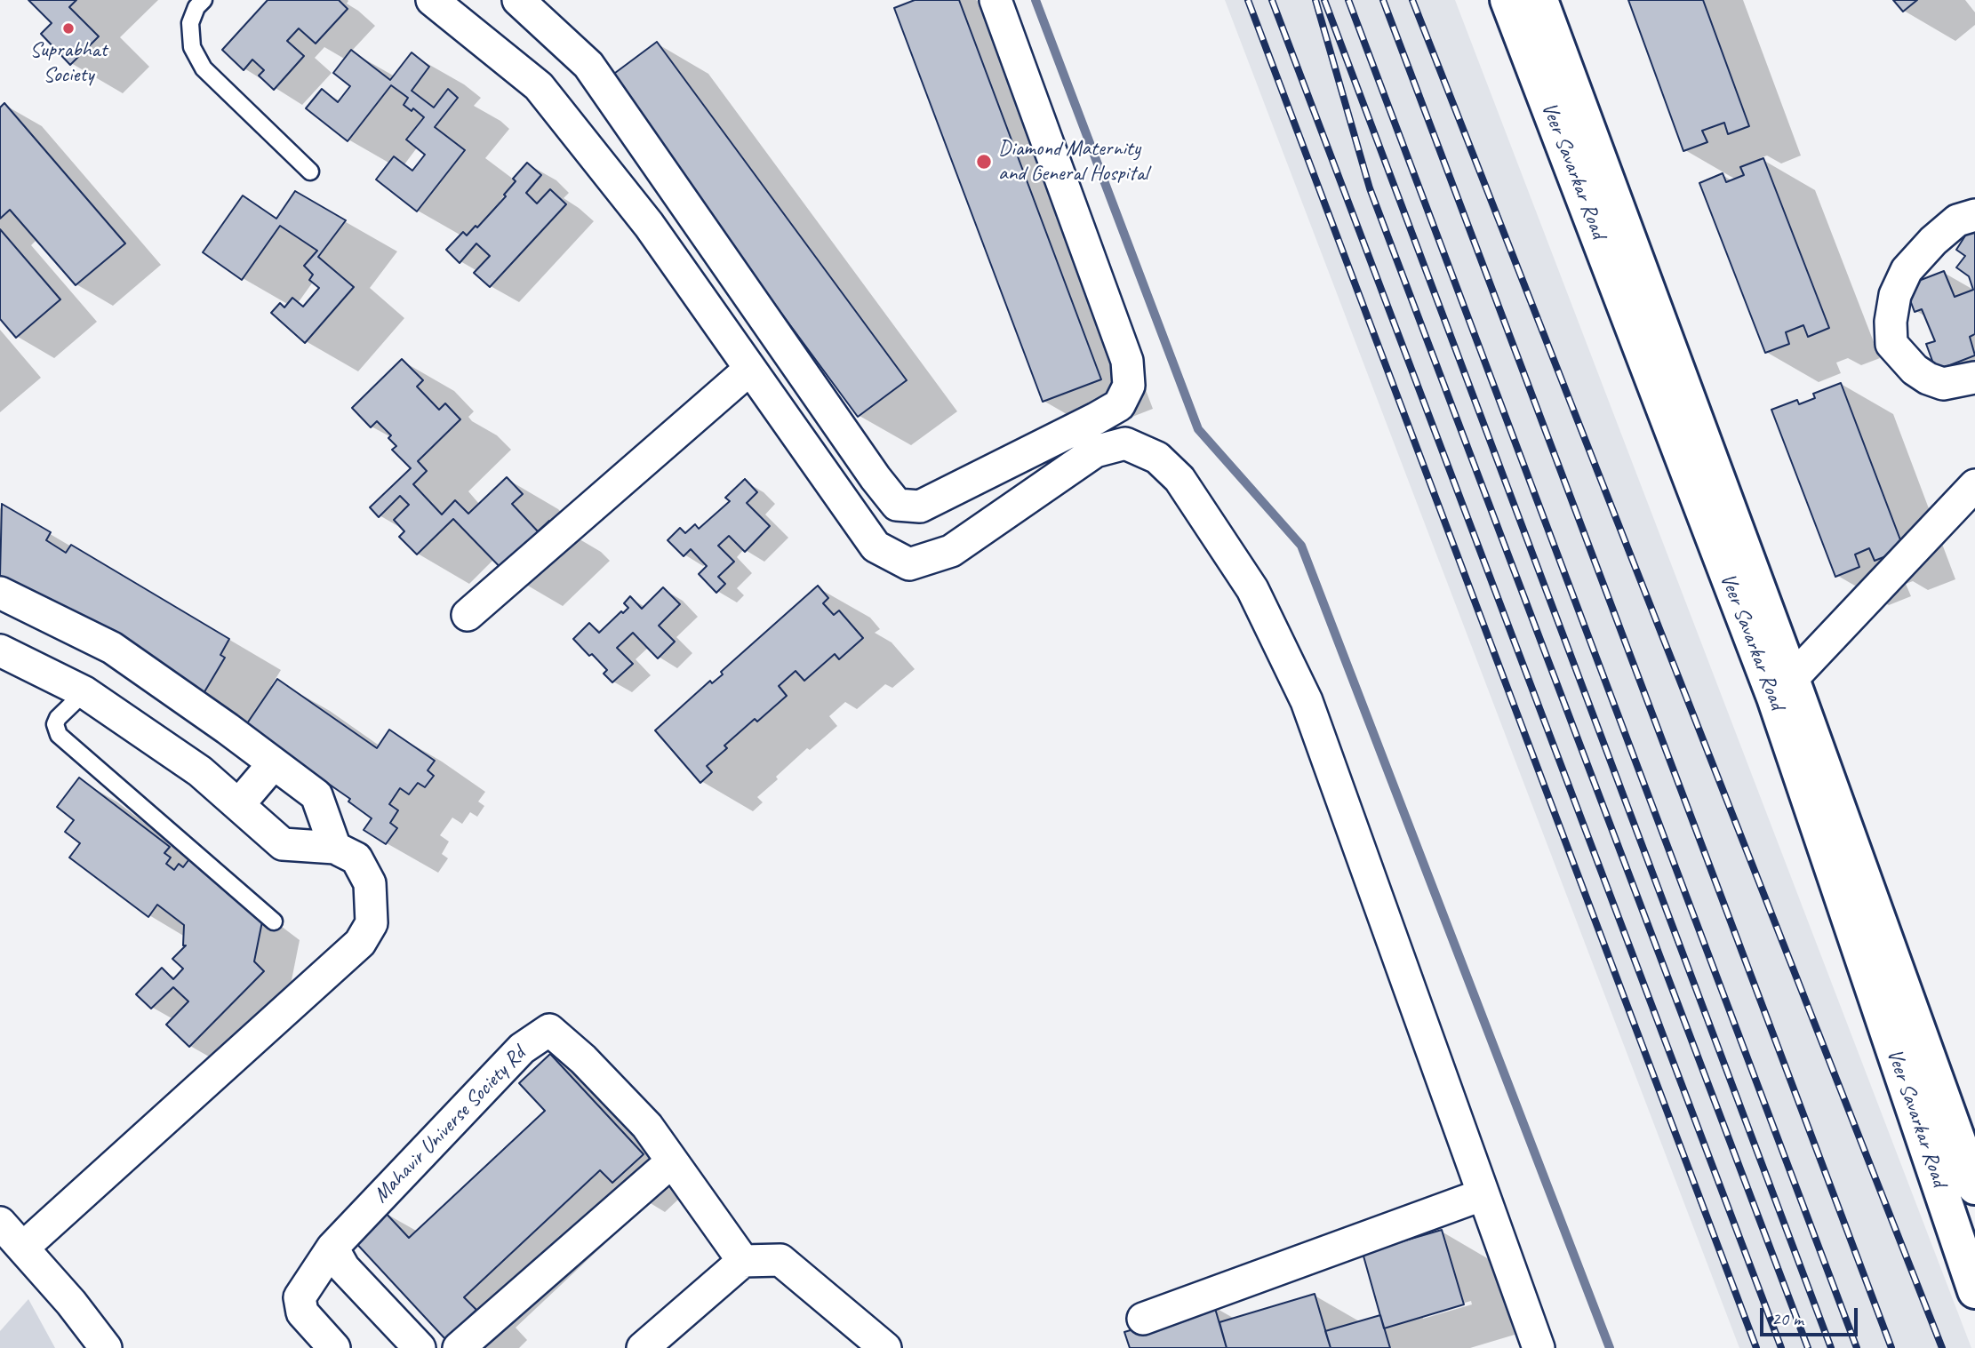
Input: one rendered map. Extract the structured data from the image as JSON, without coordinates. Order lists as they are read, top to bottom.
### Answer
{
  "streets": {
    "street": ["Veer Savarkar Road", "Mahavir Universe Society Rd"]
  },
  "places": ["Suprabhat Society", "Diamond Maternity and General Hospital"],
  "scale_bar": "20 m"
}
